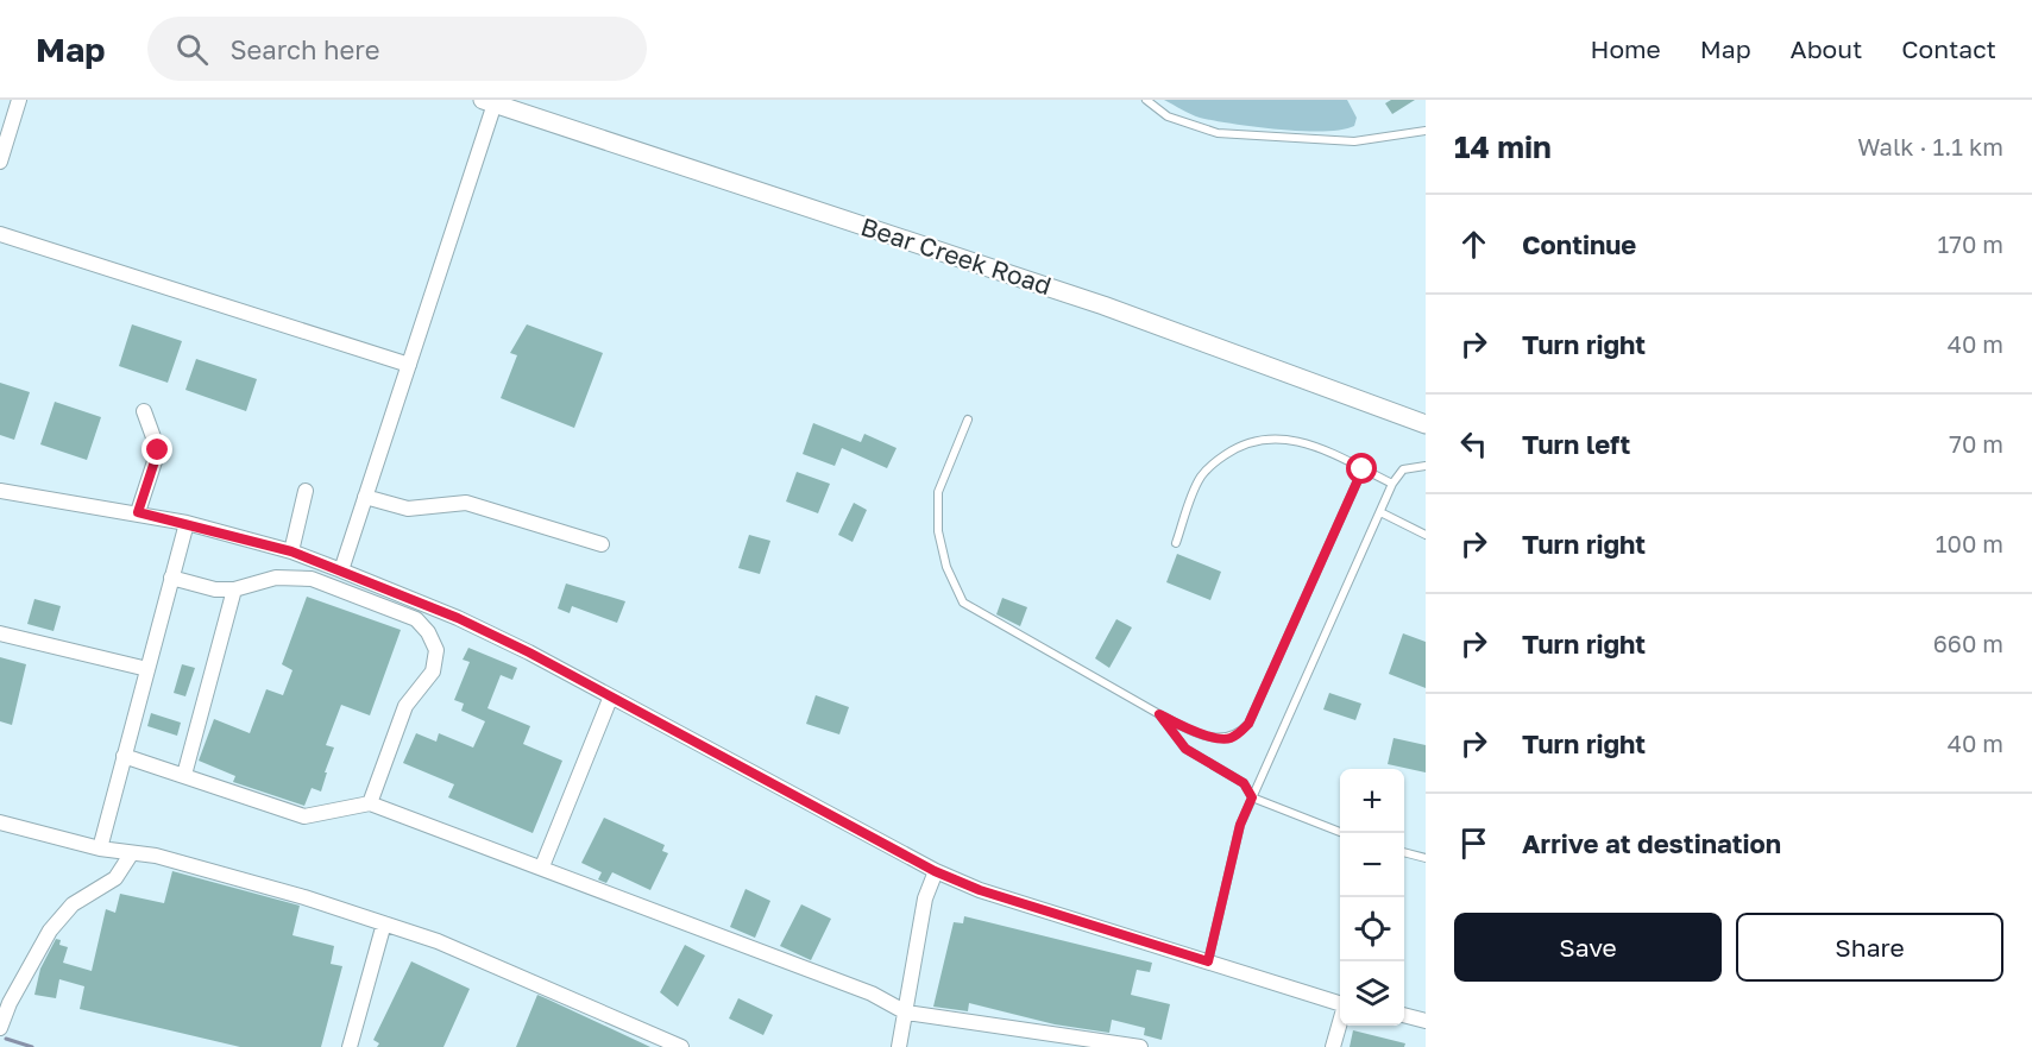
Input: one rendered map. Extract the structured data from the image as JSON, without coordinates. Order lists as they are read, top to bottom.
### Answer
{
  "streets": {
    "street": ["Bear Creek Road"]
  },
  "page": {
    "header": "Map",
    "search": "Search here",
    "nav": [
      "Home",
      "Map",
      "About",
      "Contact"
    ],
    "heading": ["14 min", "Walk · 1.1 km"],
    "list": [
      ["Continue", "170 m"],
      ["Turn right", "40 m"],
      ["Turn left", "70 m"],
      ["Turn right", "100 m"],
      ["Turn right", "660 m"],
      ["Turn right", "40 m"],
      "Arrive at destination"
    ],
    "map_buttons": ["+", "−"],
    "buttons": ["Save", "Share"]
  }
}
